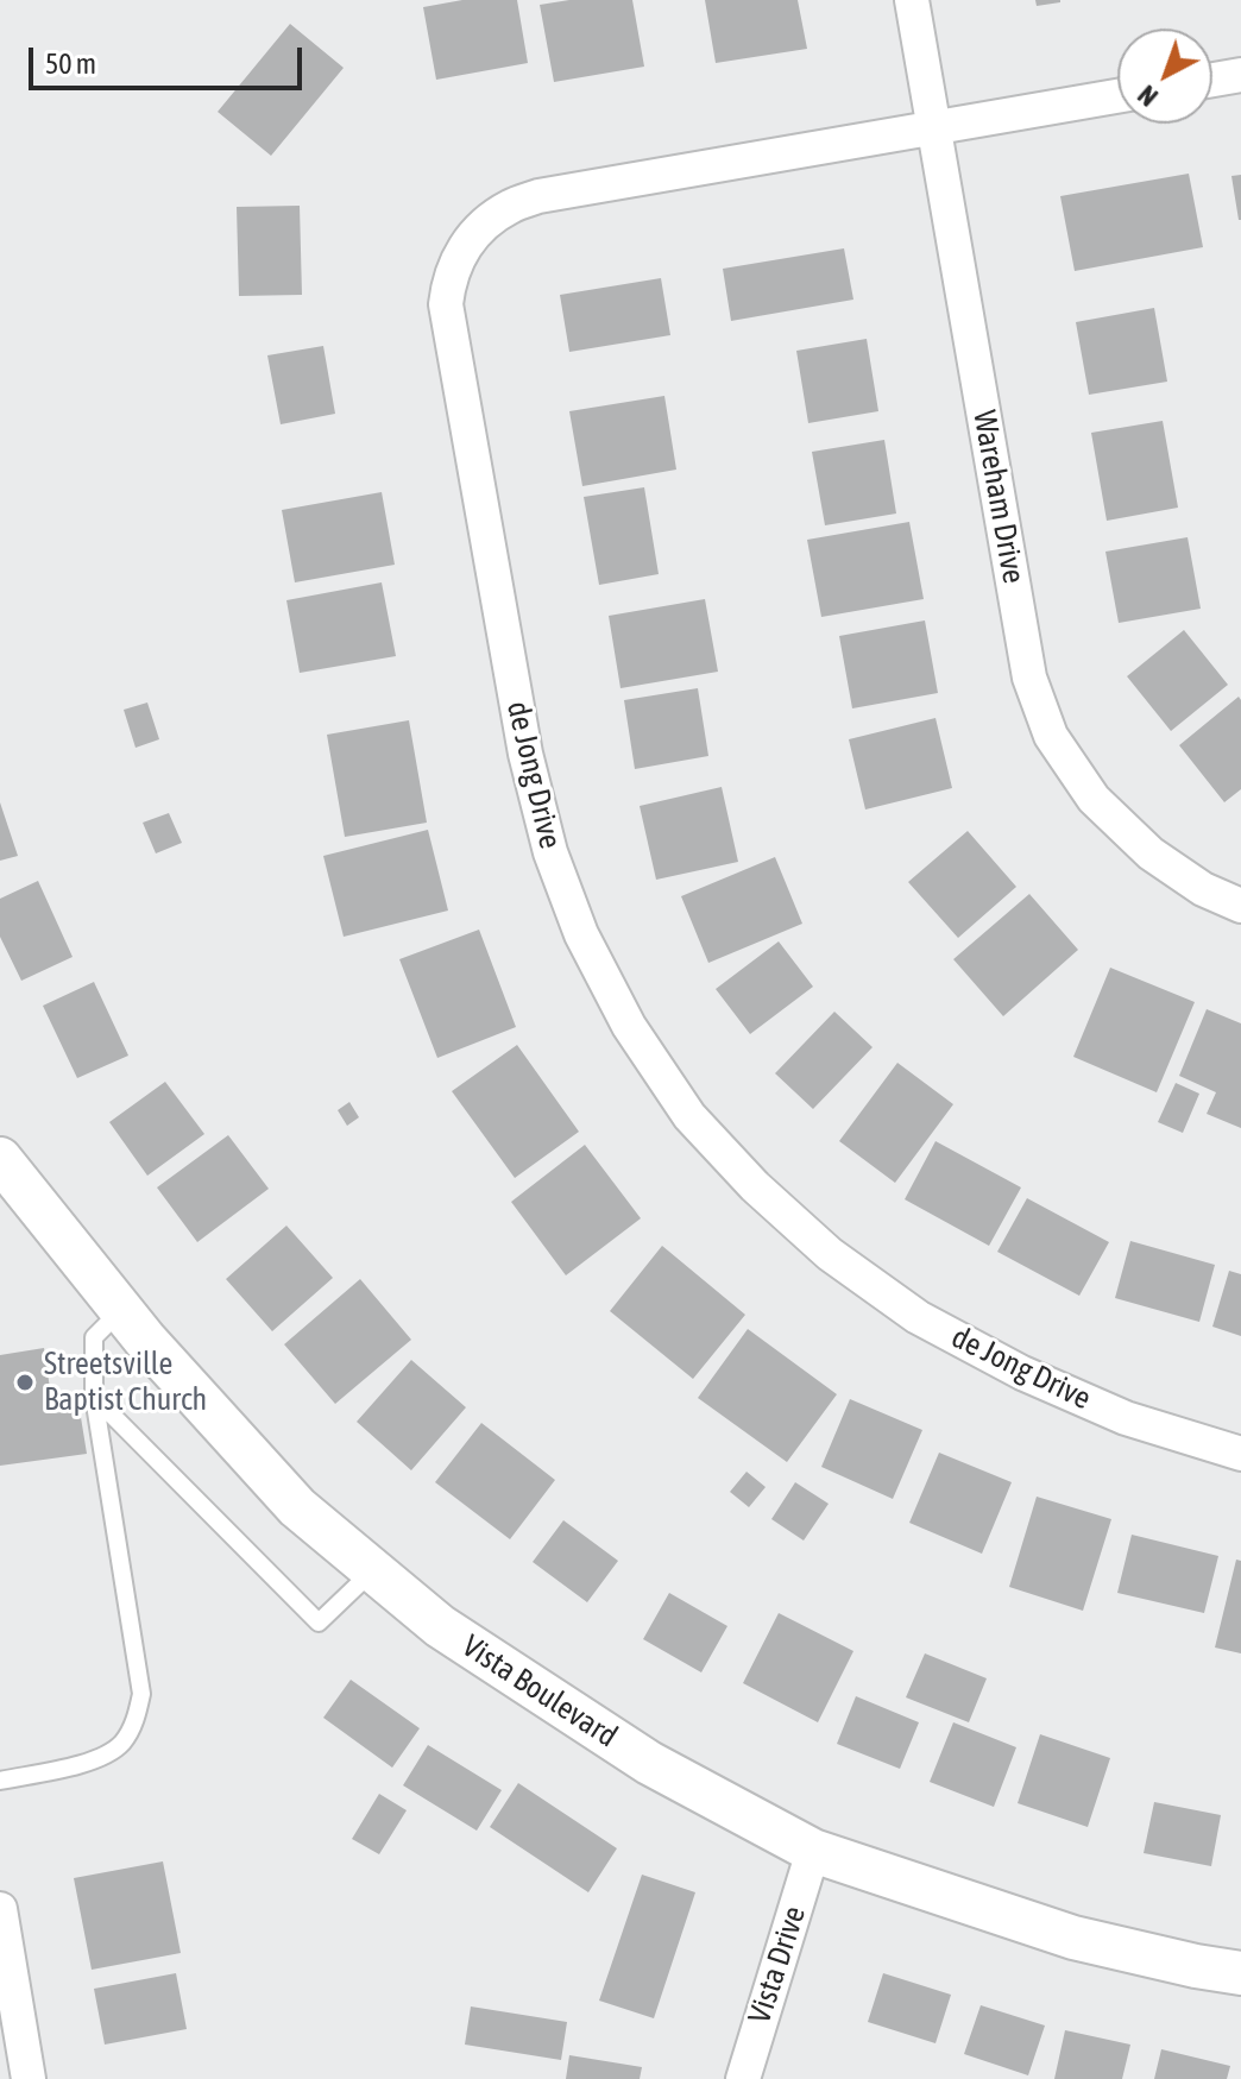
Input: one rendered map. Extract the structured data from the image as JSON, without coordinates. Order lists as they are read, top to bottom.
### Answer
{
  "streets": {
    "street": [
      "Wareham Drive",
      "de Jong Drive",
      "Vista Boulevard",
      "Vista Drive"
    ]
  },
  "crossings": [
    ["Wareham Drive", "de Jong Drive"],
    ["Vista Boulevard", "Vista Drive"]
  ],
  "places": ["Streetsville Baptist Church"],
  "scale_bar": "50 m",
  "north": "bottom left"
}
